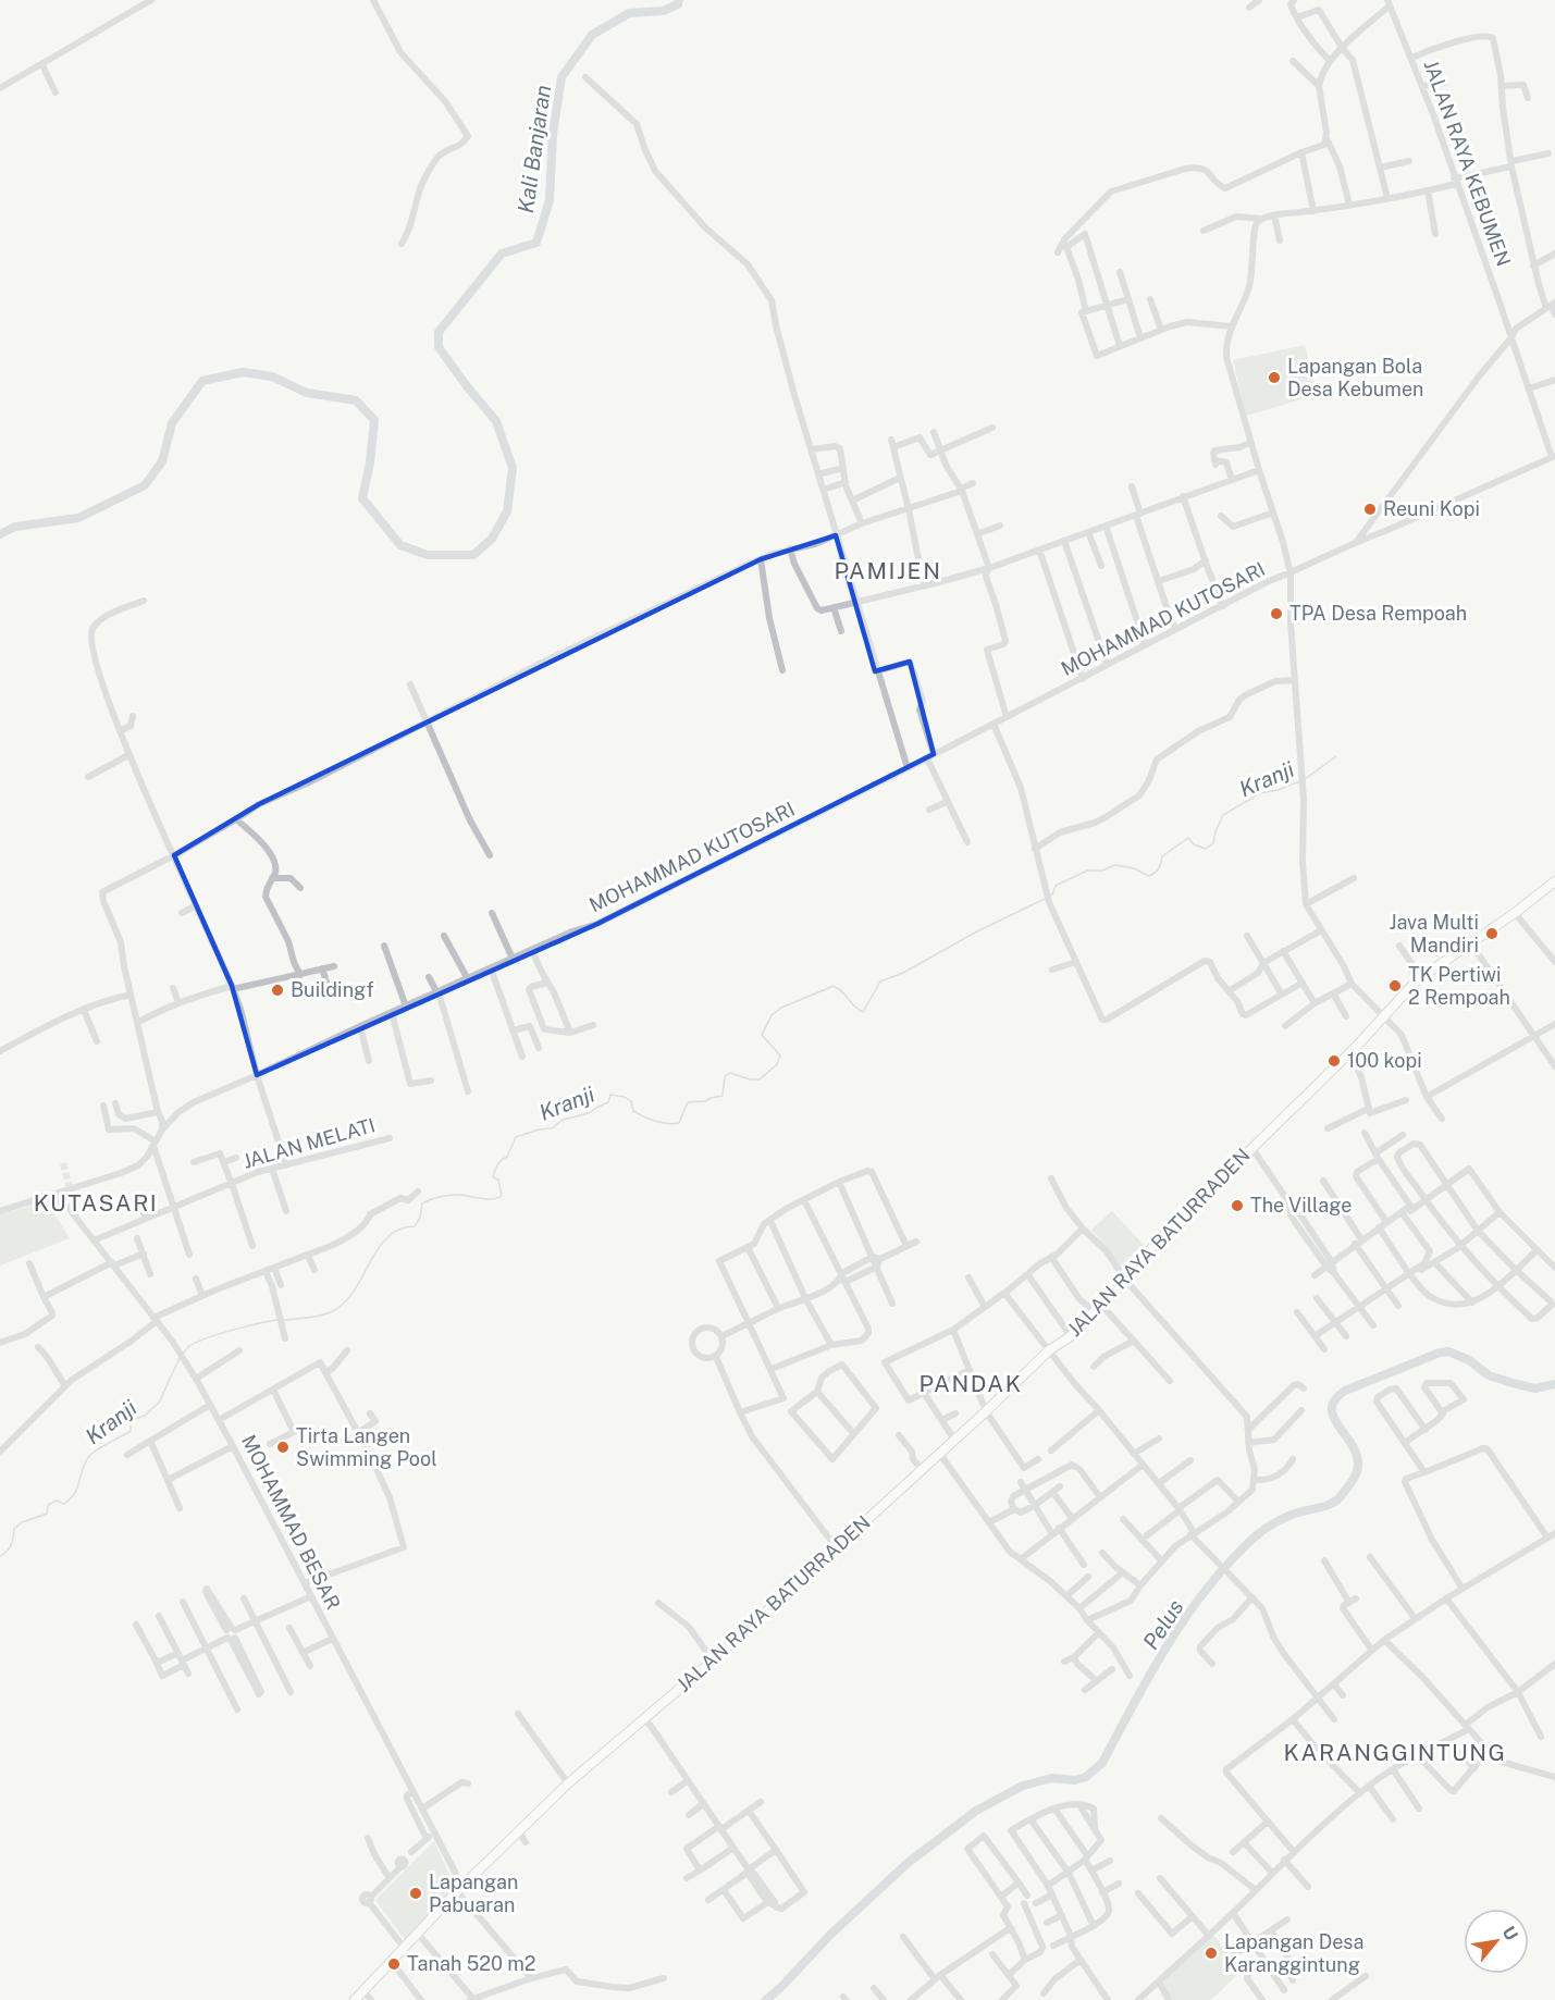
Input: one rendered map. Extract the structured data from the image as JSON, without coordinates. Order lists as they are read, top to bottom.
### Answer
{
  "streets": {
    "main road": ["JALAN RAYA BATURRADEN"],
    "street": [
      "JALAN RAYA KEBUMEN",
      "MOHAMMAD KUTOSARI",
      "JALAN MELATI",
      "MOHAMMAD BESAR"
    ]
  },
  "crossings": [
    ["JALAN RAYA KEBUMEN", "MOHAMMAD KUTOSARI"],
    ["JALAN MELATI", "MOHAMMAD BESAR"]
  ],
  "districts": [
    "PAMIJEN",
    "KUTASARI",
    "PANDAK",
    "KARANGGINTUNG"
  ],
  "water": ["Kali Banjaran", "Kranji", "Pelus"],
  "places": [
    "Lapangan Bola Desa Kebumen",
    "Reuni Kopi",
    "TPA Desa Rempoah",
    "Java Multi Mandiri",
    "TK Pertiwi 2 Rempoah",
    "Buildingf",
    "100 kopi",
    "The Village",
    "Tirta Langen Swimming Pool",
    "Lapangan Pabuaran",
    "Lapangan Desa Karanggintung",
    "Tanah 520 m2"
  ],
  "north": "top right"
}
